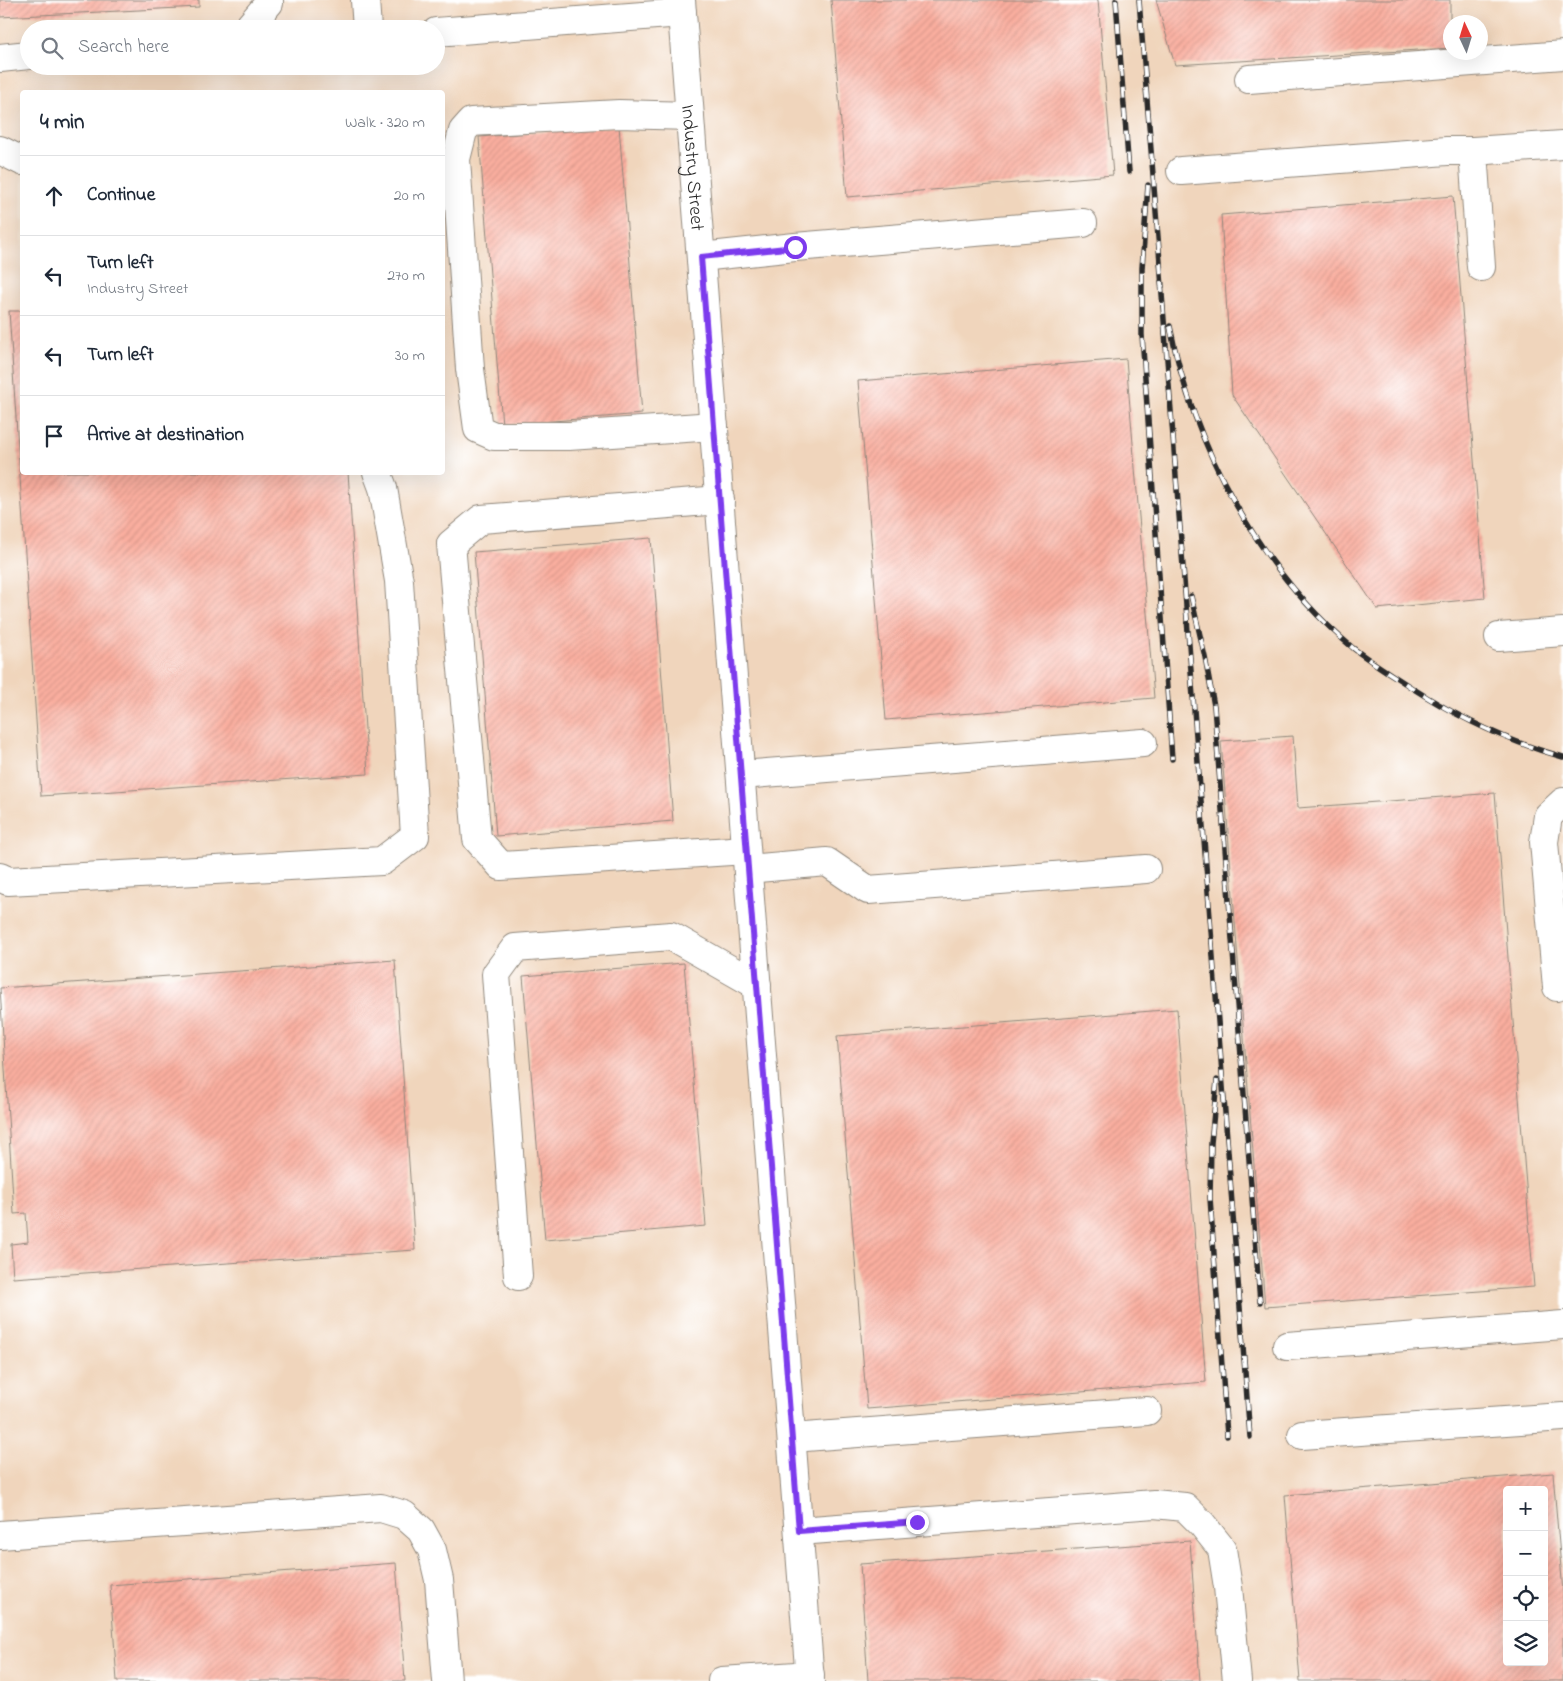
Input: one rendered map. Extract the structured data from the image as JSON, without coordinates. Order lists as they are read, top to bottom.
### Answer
{
  "streets": {
    "street": ["Industry Street"]
  },
  "north": "top",
  "page": {
    "search": "Search here",
    "heading": ["4 min", "Walk · 320 m"],
    "list": [
      ["Continue", "20 m"],
      ["Turn left", "Industry Street", "270 m"],
      ["Turn left", "30 m"],
      "Arrive at destination"
    ],
    "map_buttons": ["+", "−"]
  }
}
